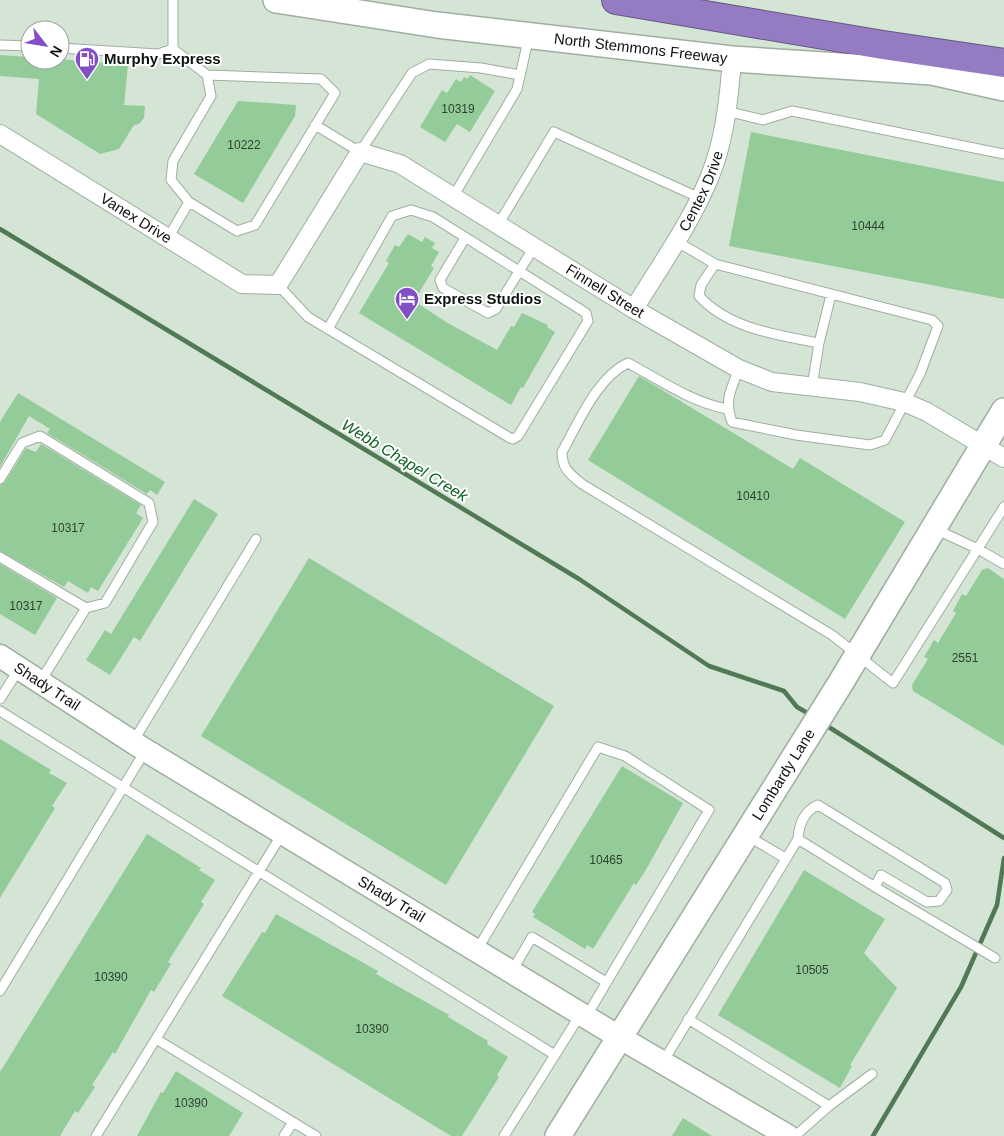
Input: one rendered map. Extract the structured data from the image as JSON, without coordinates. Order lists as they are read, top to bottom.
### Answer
{
  "streets": {
    "main road": ["North Stemmons Freeway", "Lombardy Lane"],
    "street": [
      "Centex Drive",
      "Vanex Drive",
      "Finnell Street",
      "Shady Trail"
    ]
  },
  "crossings": [
    ["North Stemmons Freeway", "Centex Drive"],
    ["Centex Drive", "Finnell Street"],
    ["Finnell Street", "Lombardy Lane"],
    ["Shady Trail", "Lombardy Lane"]
  ],
  "water": ["Webb Chapel Creek"],
  "places": {
    "fuel station": ["Murphy Express"],
    "hotel": ["Express Studios"]
  },
  "house_numbers": [
    "10319",
    "10222",
    "10444",
    "10410",
    "10317",
    "10317",
    "2551",
    "10465",
    "10505",
    "10390",
    "10390",
    "10390"
  ],
  "north": "bottom right"
}
